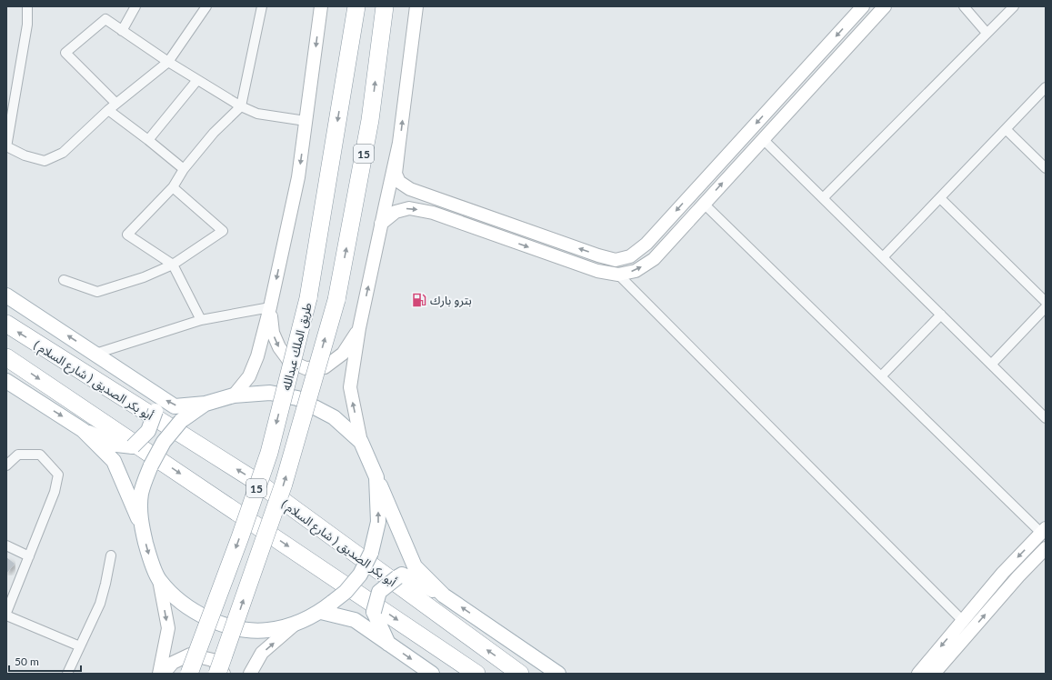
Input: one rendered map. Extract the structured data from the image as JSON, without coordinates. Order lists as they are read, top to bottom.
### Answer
{
  "streets": {
    "highway": ["15", "طريق الملك عبدالله", "( شارع السلام ) أبو بكر الصديق"]
  },
  "places": {
    "fuel station": ["بترو بارك"]
  },
  "scale_bar": "50 m"
}
